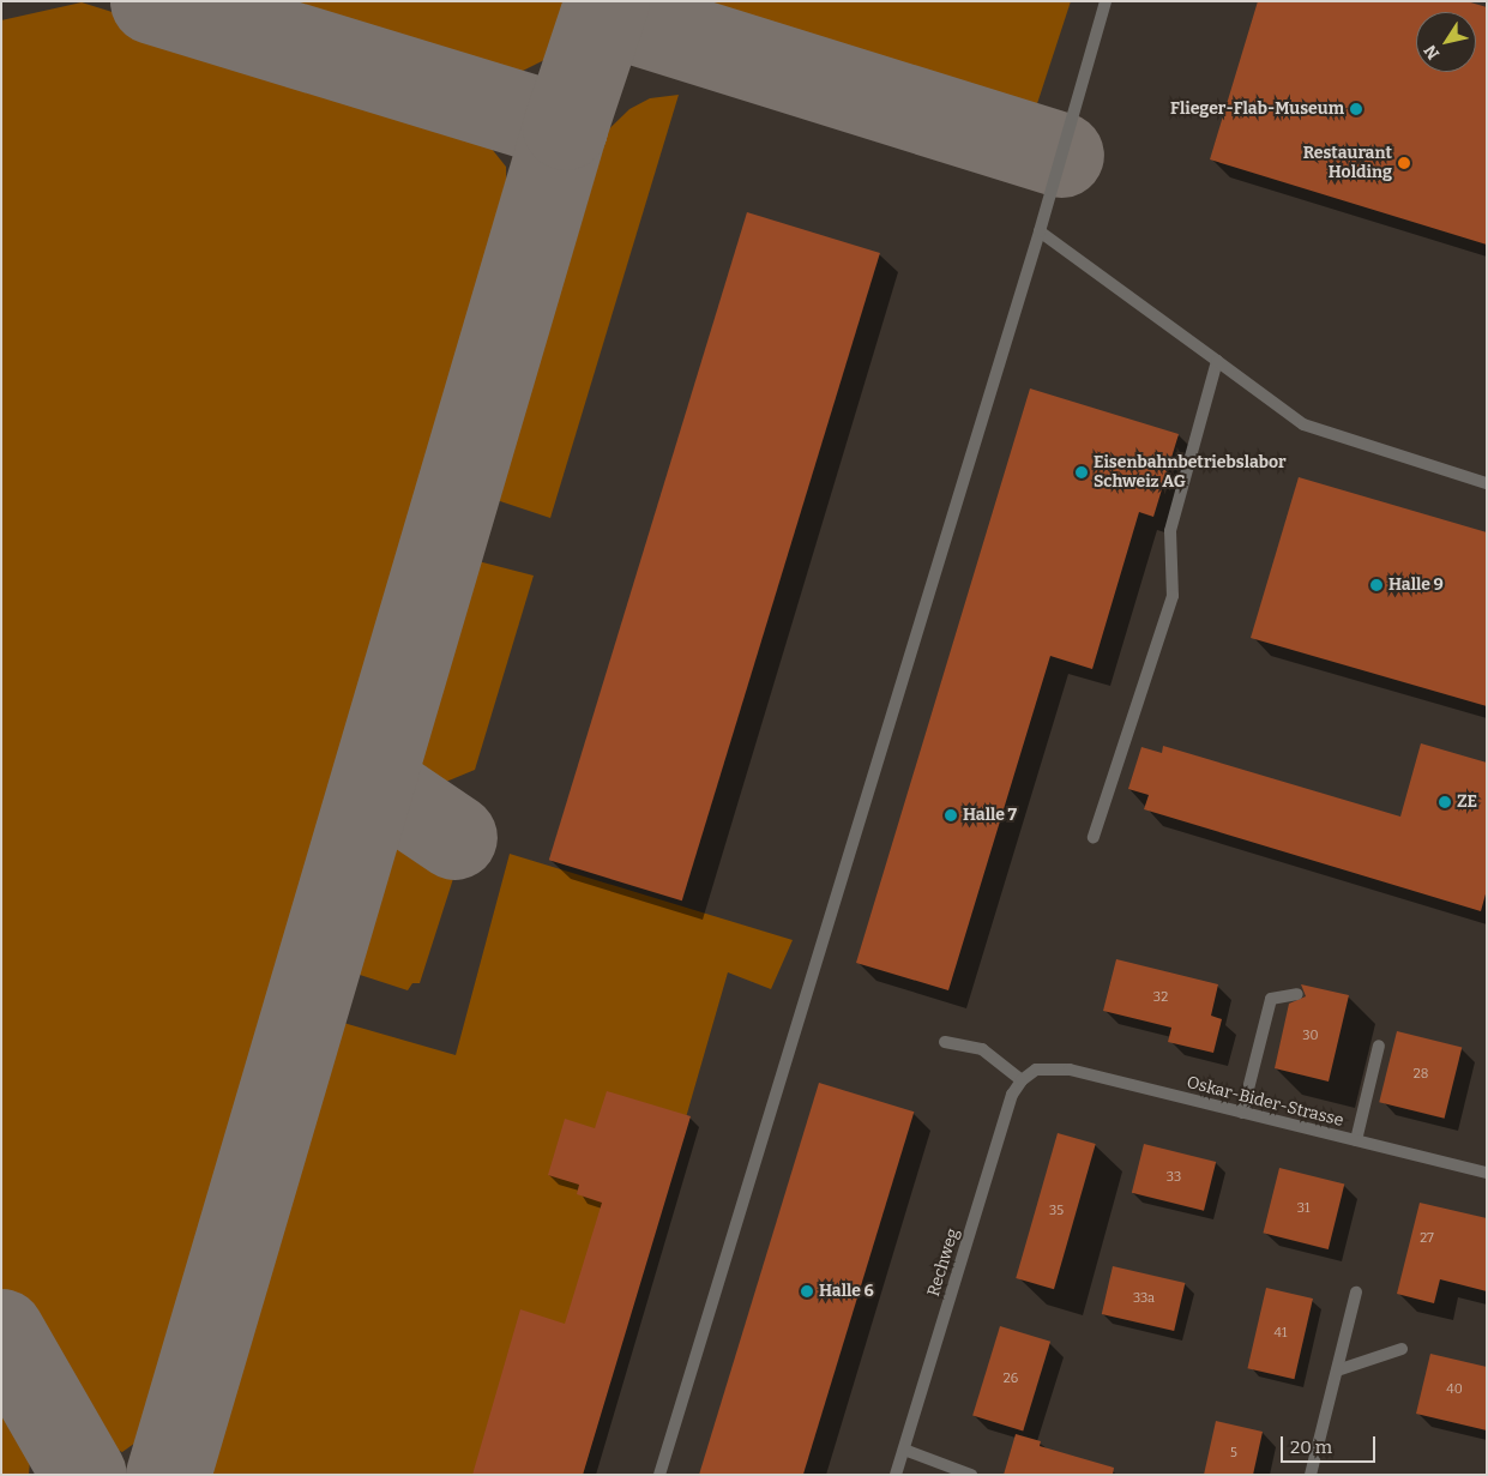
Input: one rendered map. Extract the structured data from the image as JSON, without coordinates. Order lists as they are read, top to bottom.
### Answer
{
  "streets": {
    "street": ["Oskar-Bider-Strasse", "Rechweg"]
  },
  "crossings": [
    ["Oskar-Bider-Strasse", "Rechweg"]
  ],
  "places": [
    "Flieger-Flab-Museum",
    "Restaurant Holding",
    "Eisenbahnbetriebslabor Schweiz AG",
    "Halle 9",
    "ZE",
    "Halle 7",
    "Halle 6"
  ],
  "house_numbers": [
    "32",
    "30",
    "28",
    "33",
    "31",
    "35",
    "27",
    "33a",
    "41",
    "26",
    "40",
    "5"
  ],
  "scale_bar": "20 m",
  "north": "bottom left"
}
